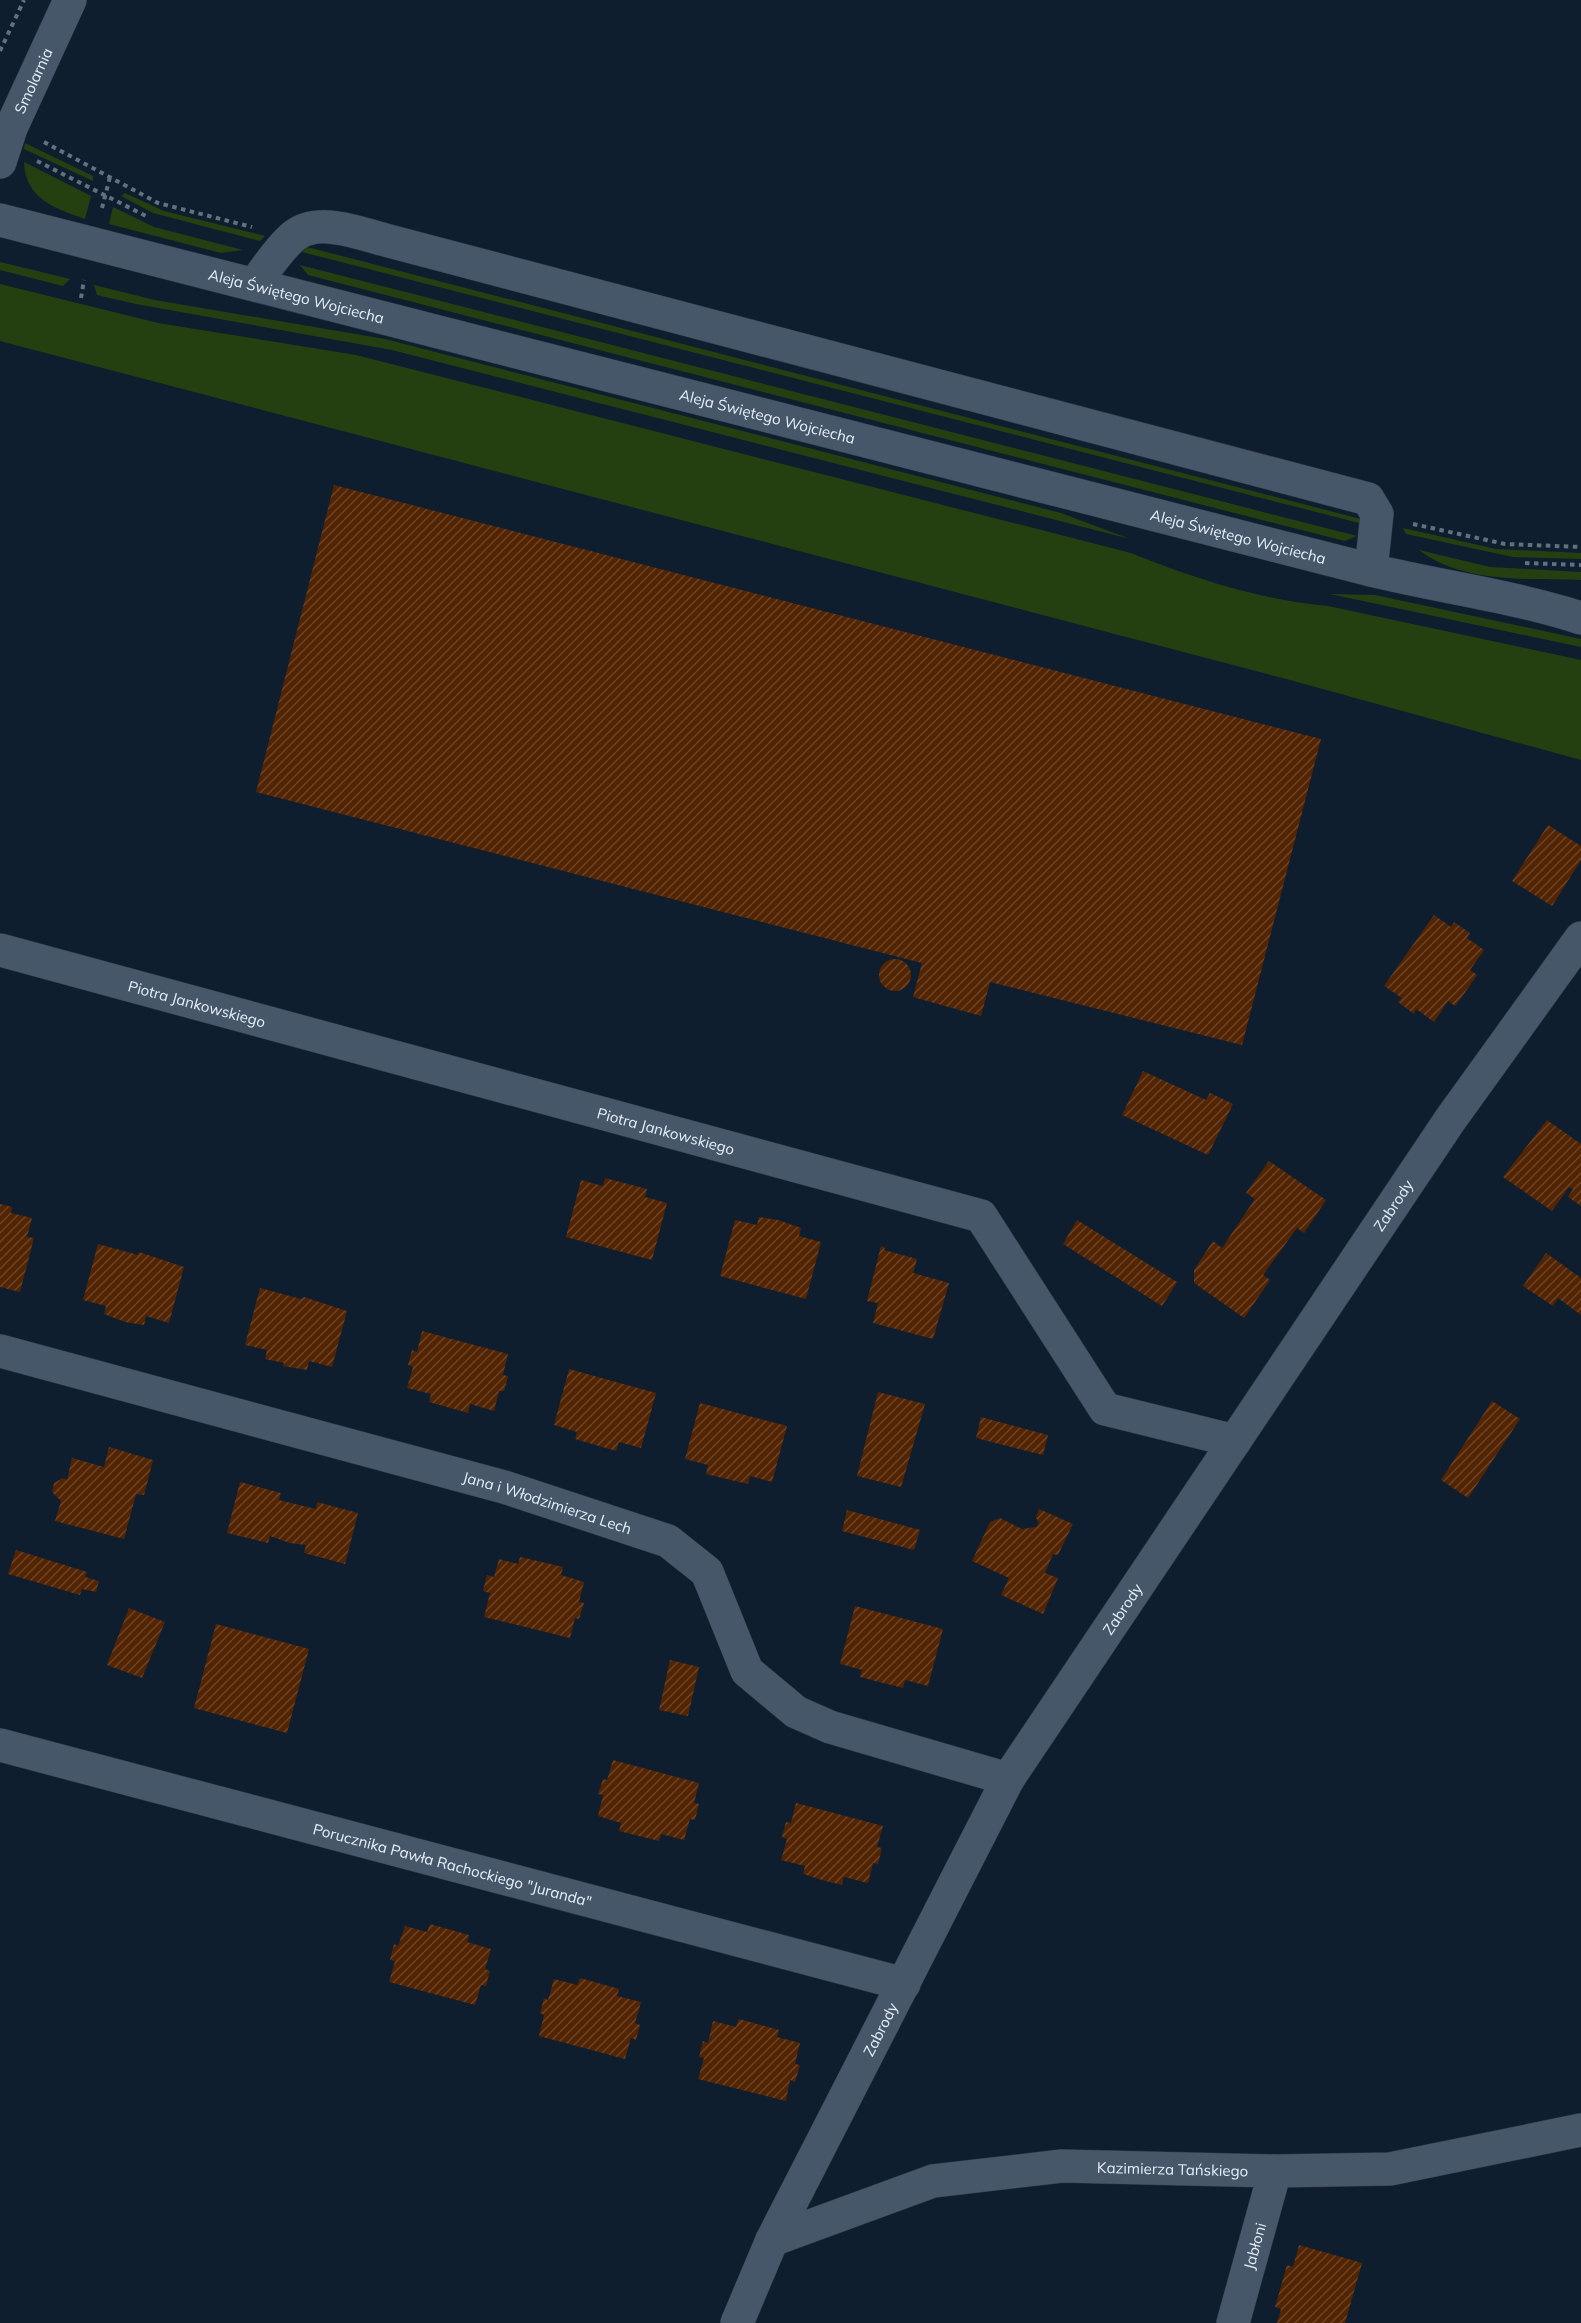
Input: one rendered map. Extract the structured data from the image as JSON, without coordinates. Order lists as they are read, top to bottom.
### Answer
{
  "streets": {
    "street": [
      "Smolarnia",
      "Aleja Świętego Wojciecha",
      "Piotra Jankowskiego",
      "Zabrody",
      "Jana i Włodzimierza Lech",
      "Porucznika Pawła Rachockiego \"Juranda\"",
      "Kazimierza Tańskiego",
      "Jabłoni"
    ]
  },
  "crossings": [
    ["Piotra Jankowskiego", "Zabrody"],
    ["Zabrody", "Jana i Włodzimierza Lech"],
    ["Zabrody", "Porucznika Pawła Rachockiego \"Juranda\""],
    ["Zabrody", "Kazimierza Tańskiego"],
    ["Kazimierza Tańskiego", "Jabłoni"]
  ]
}
